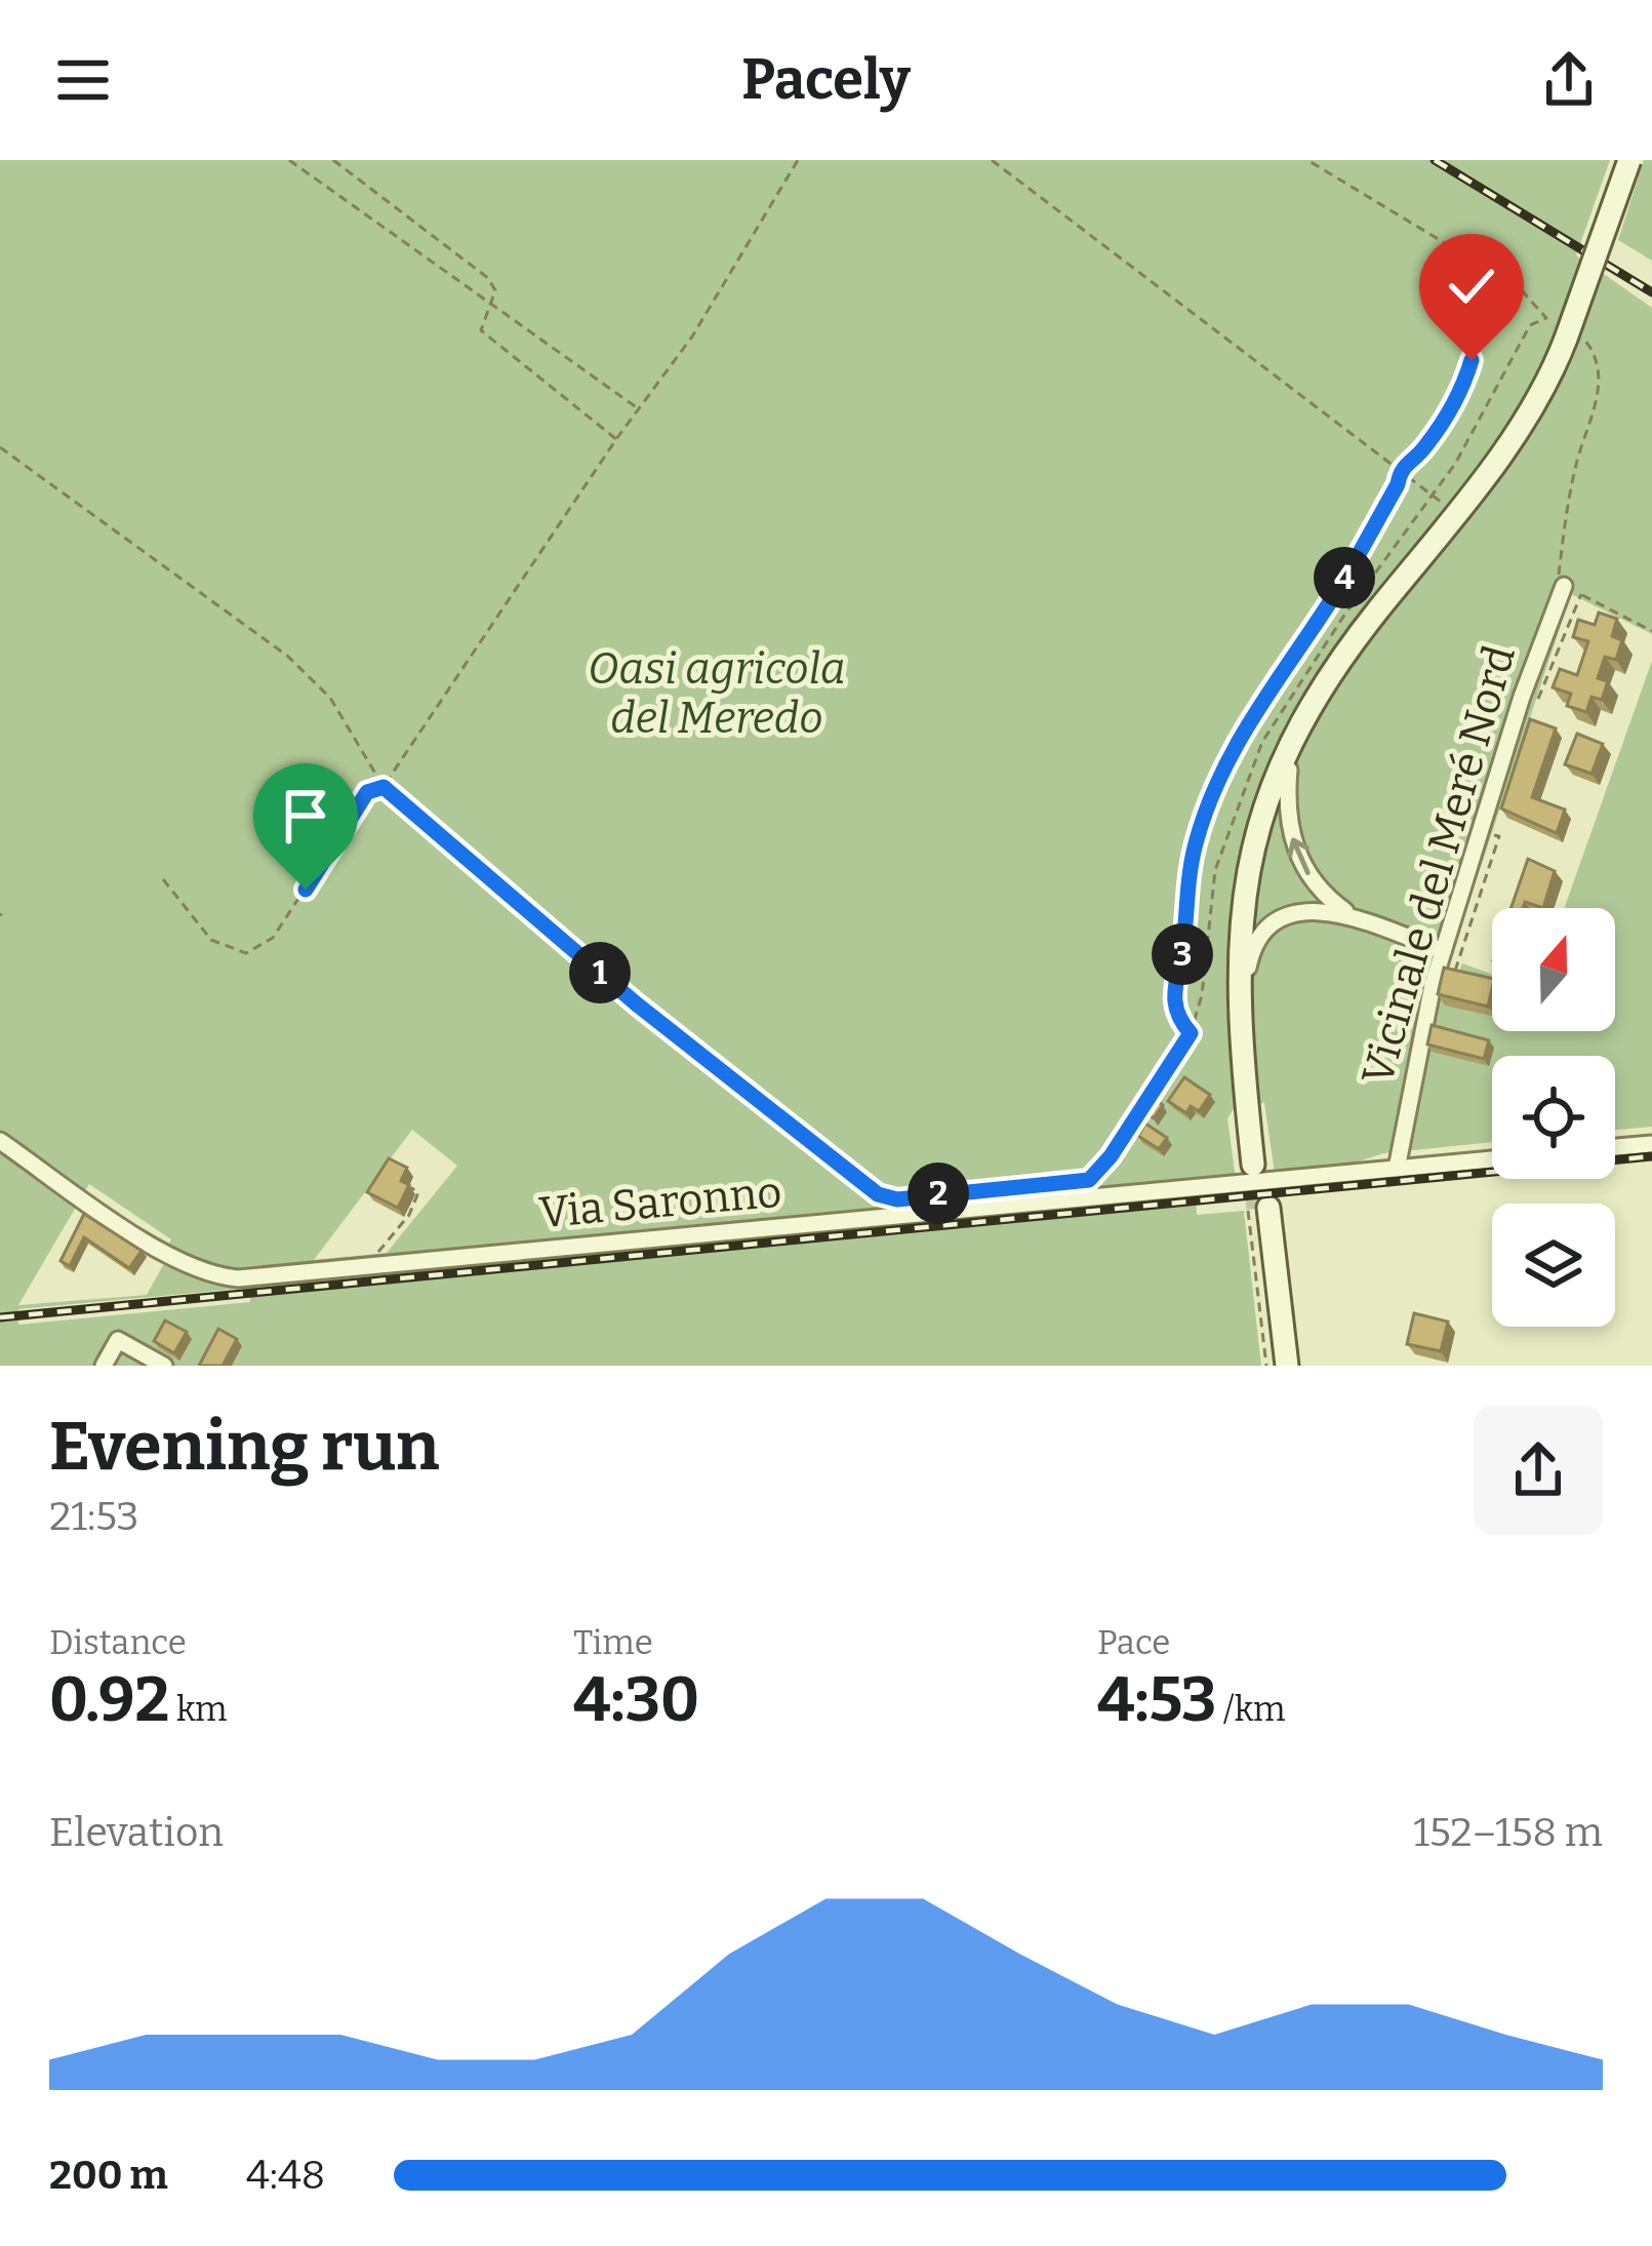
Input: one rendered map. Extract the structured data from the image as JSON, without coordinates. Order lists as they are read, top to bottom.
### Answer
{
  "streets": {
    "street": ["Vicinale del Meré Nord", "Via Saronno"]
  },
  "crossings": [
    ["Vicinale del Meré Nord", "Via Saronno"]
  ],
  "parks": ["Oasi agricola del Meredo"],
  "north": "top",
  "page": {
    "header": "Pacely",
    "pins": [
      "4",
      "3",
      "1",
      "2"
    ],
    "heading": ["Evening run", "21:53"],
    "stats": [
      ["Distance", "0.92 km"],
      ["Time", "4:30"],
      ["Pace", "4:53 /km"]
    ],
    "chart": ["Elevation", "152–158 m"],
    "list": [
      {
        "name": "200 m",
        "note": "4:48"
      }
    ]
  }
}
